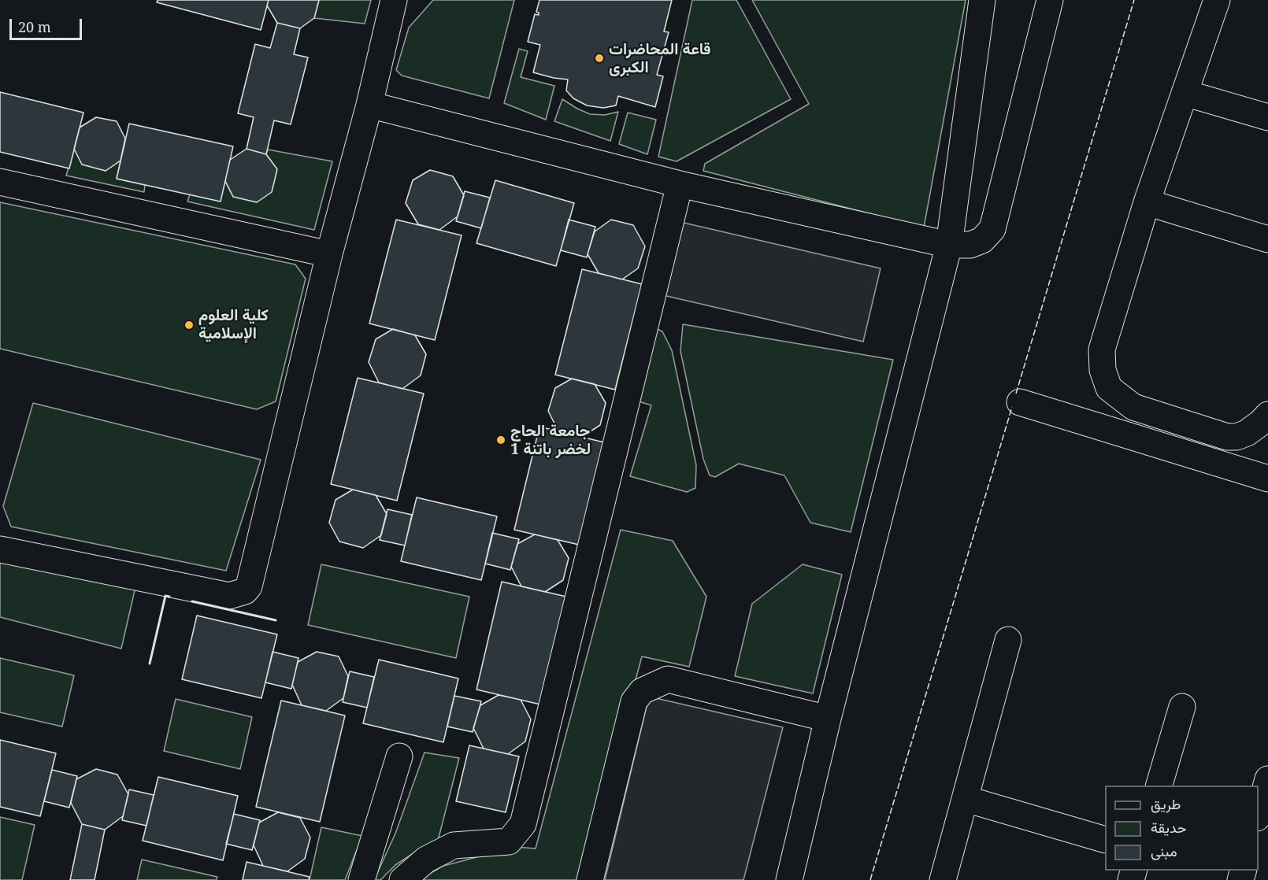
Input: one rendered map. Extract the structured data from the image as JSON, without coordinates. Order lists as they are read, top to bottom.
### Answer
{
  "places": ["قاعة المحاضرات الكبرى", "كلية العلوم الإسلامية", "جامعة الحاج لخضر باتنة 1"],
  "legend": ["طريق", "حديقة", "مبنى"],
  "scale_bar": "20 m"
}
